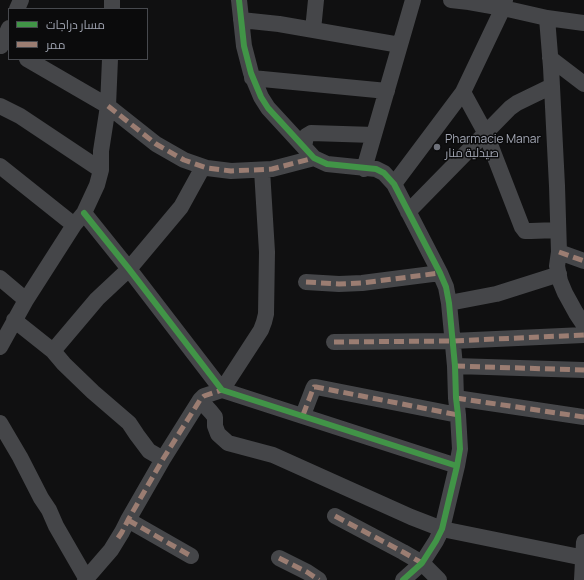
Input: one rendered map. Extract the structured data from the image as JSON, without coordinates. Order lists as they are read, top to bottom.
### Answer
{
  "places": ["Pharmacie Manar صيدلية منار"],
  "legend": ["مسار دراجات", "ممر"]
}
